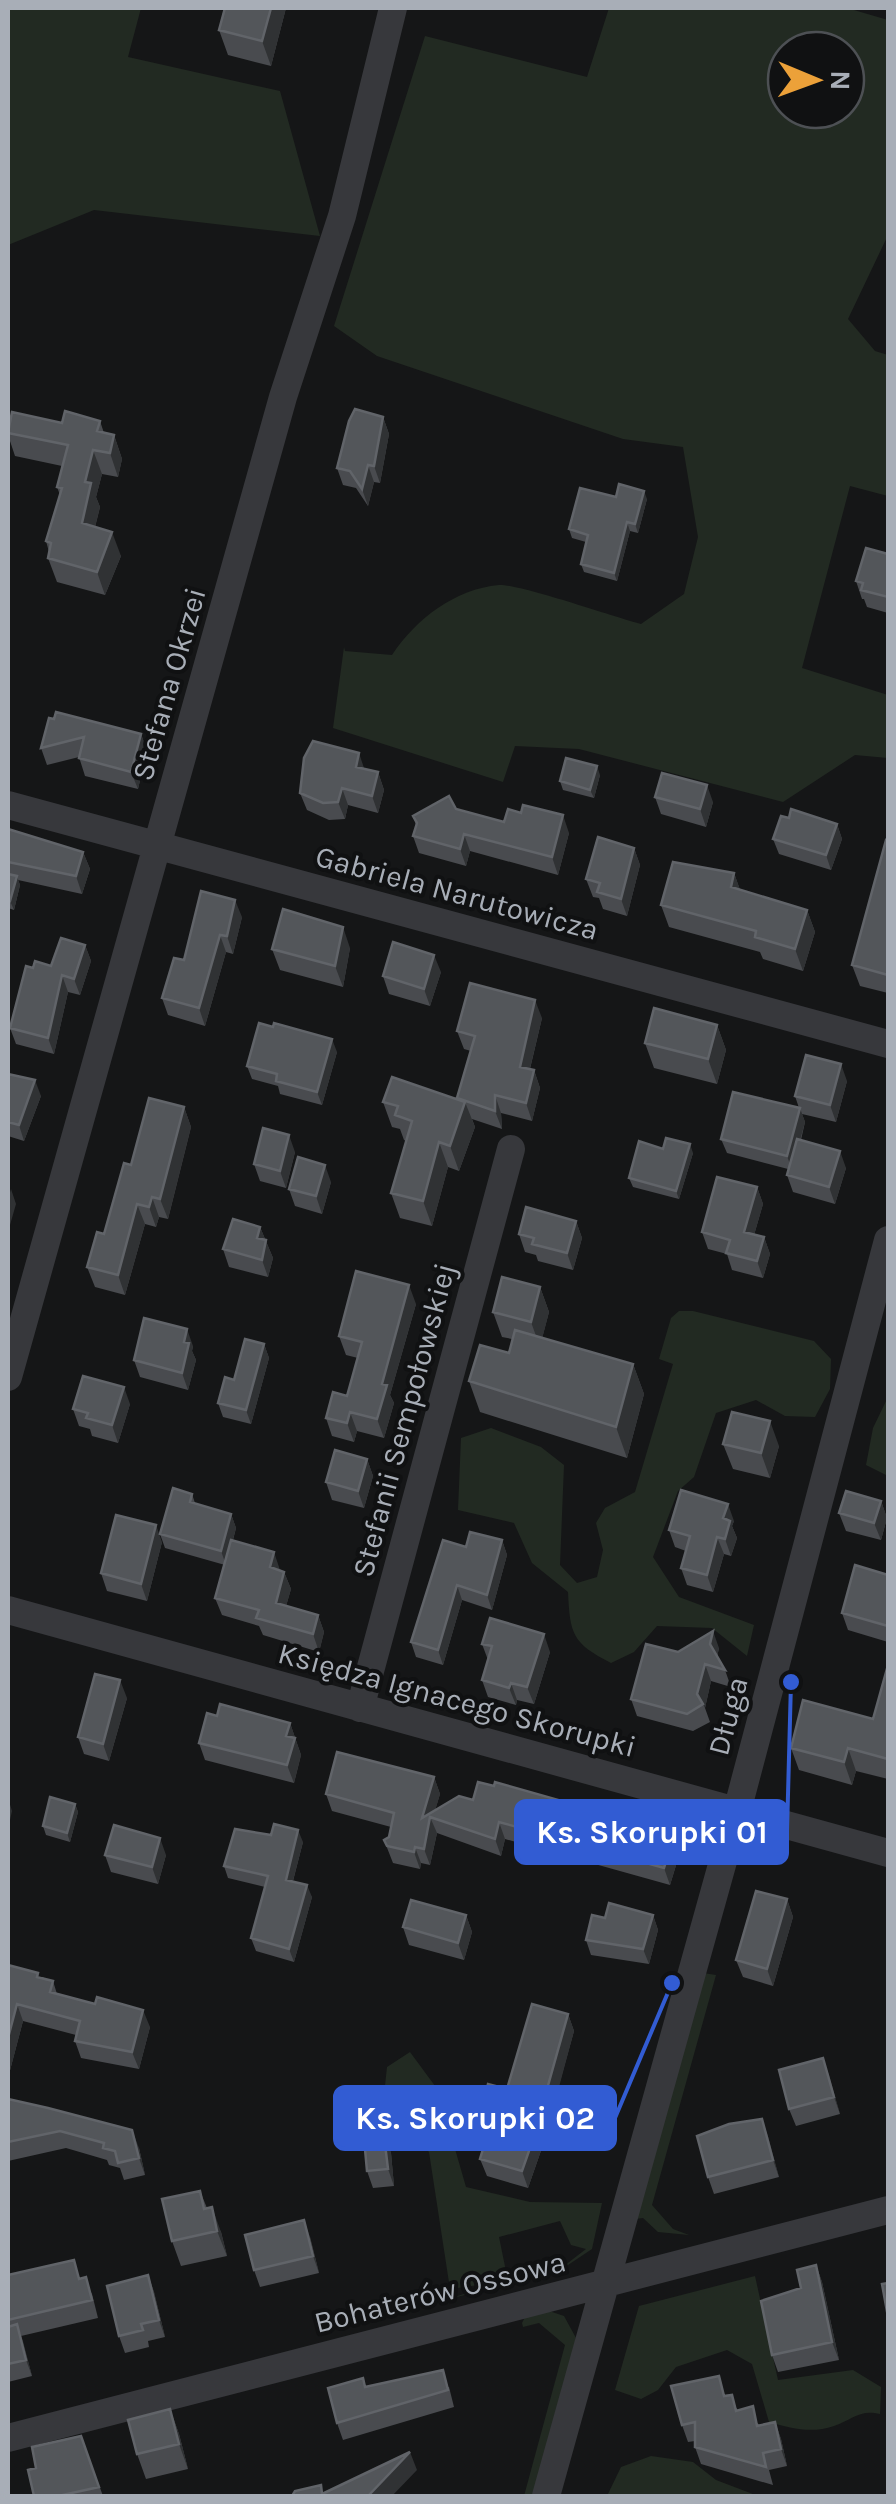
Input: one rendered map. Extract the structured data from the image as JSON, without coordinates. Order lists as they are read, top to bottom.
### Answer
{
  "streets": {
    "street": [
      "Stefana Okrzei",
      "Gabriela Narutowicza",
      "Stefanii Sempołowskiej",
      "Księdza Ignacego Skorupki",
      "Długa",
      "Bohaterów Ossowa"
    ]
  },
  "crossings": [
    ["Stefana Okrzei", "Gabriela Narutowicza"],
    ["Stefanii Sempołowskiej", "Księdza Ignacego Skorupki"],
    ["Księdza Ignacego Skorupki", "Długa"],
    ["Długa", "Bohaterów Ossowa"]
  ],
  "places": ["Ks. Skorupki 01", "Ks. Skorupki 02"],
  "north": "right"
}
